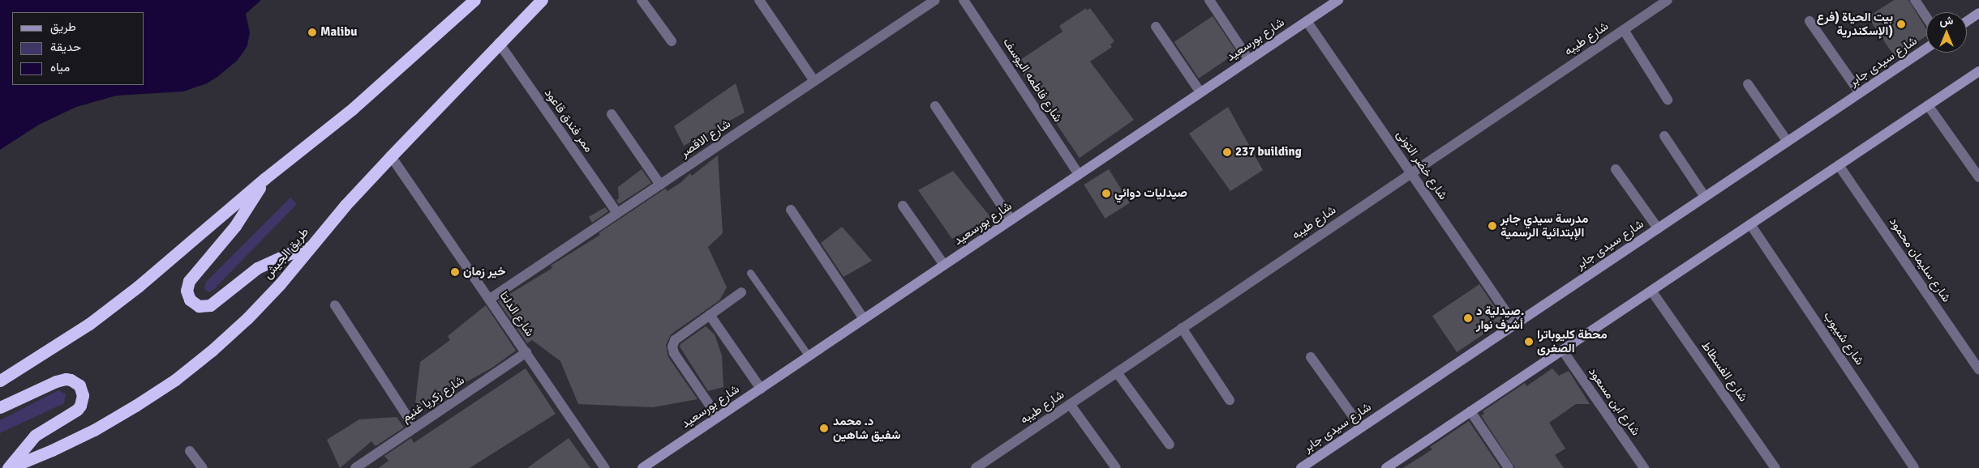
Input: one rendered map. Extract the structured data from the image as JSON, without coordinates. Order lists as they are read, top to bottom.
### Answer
{
  "streets": {
    "highway": ["طريق الجيش"],
    "street": [
      "شارع طيبه",
      "شارع بورسعيد",
      "شارع سيدى جابر",
      "شارع فاطمه اليوسف",
      "ممر فندق قاعود",
      "شارع الاقصر",
      "شارع خضر التونى",
      "شارع سليمان محمود",
      "شارع الدلتا",
      "شارع شيبوب",
      "شارع الفسطاط",
      "شارع زكريا غنيم",
      "شارع ابن مسعود"
    ]
  },
  "crossings": [
    ["شارع طيبه", "شارع خضر التونى"],
    ["شارع بورسعيد", "شارع فاطمه اليوسف"],
    ["شارع بورسعيد", "شارع خضر التونى"],
    ["شارع سيدى جابر", "شارع خضر التونى"],
    ["ممر فندق قاعود", "شارع الاقصر"],
    ["ممر فندق قاعود", "طريق الجيش"],
    ["شارع الاقصر", "شارع الدلتا"],
    ["طريق الجيش", "شارع الدلتا"],
    ["شارع الدلتا", "شارع زكريا غنيم"]
  ],
  "places": [
    "بيت الحياة (فرع الإسكندرية)",
    "Malibu",
    "237 building",
    "صيدليات دوائي",
    "مدرسة سيدي جابر الإبتدائية الرسمية",
    "خير زمان",
    "صيدلية د. أشرف نوار",
    "محطة كليوباترا الصغرى",
    "د. محمد شفيق شاهين"
  ],
  "legend": ["طريق", "حديقة", "مياه"],
  "north": "top"
}
